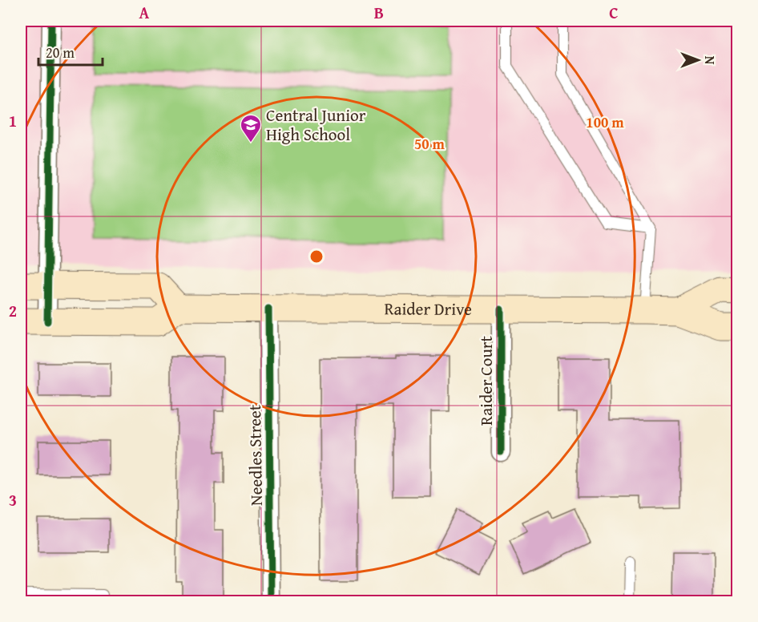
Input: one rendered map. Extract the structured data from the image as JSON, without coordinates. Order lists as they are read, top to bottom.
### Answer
{
  "streets": {
    "main road": ["Raider Drive"],
    "street": ["Raider Court", "Needles Street"]
  },
  "crossings": [
    ["Raider Drive", "Raider Court"],
    ["Raider Drive", "Needles Street"]
  ],
  "places": {
    "school or university": ["Central Junior High School"]
  },
  "scale_bar": "20 m",
  "north": "right",
  "grid": {
    "columns": ["A", "B", "C"],
    "rows": ["1", "2", "3"]
  },
  "rings": ["100 m", "50 m"]
}
